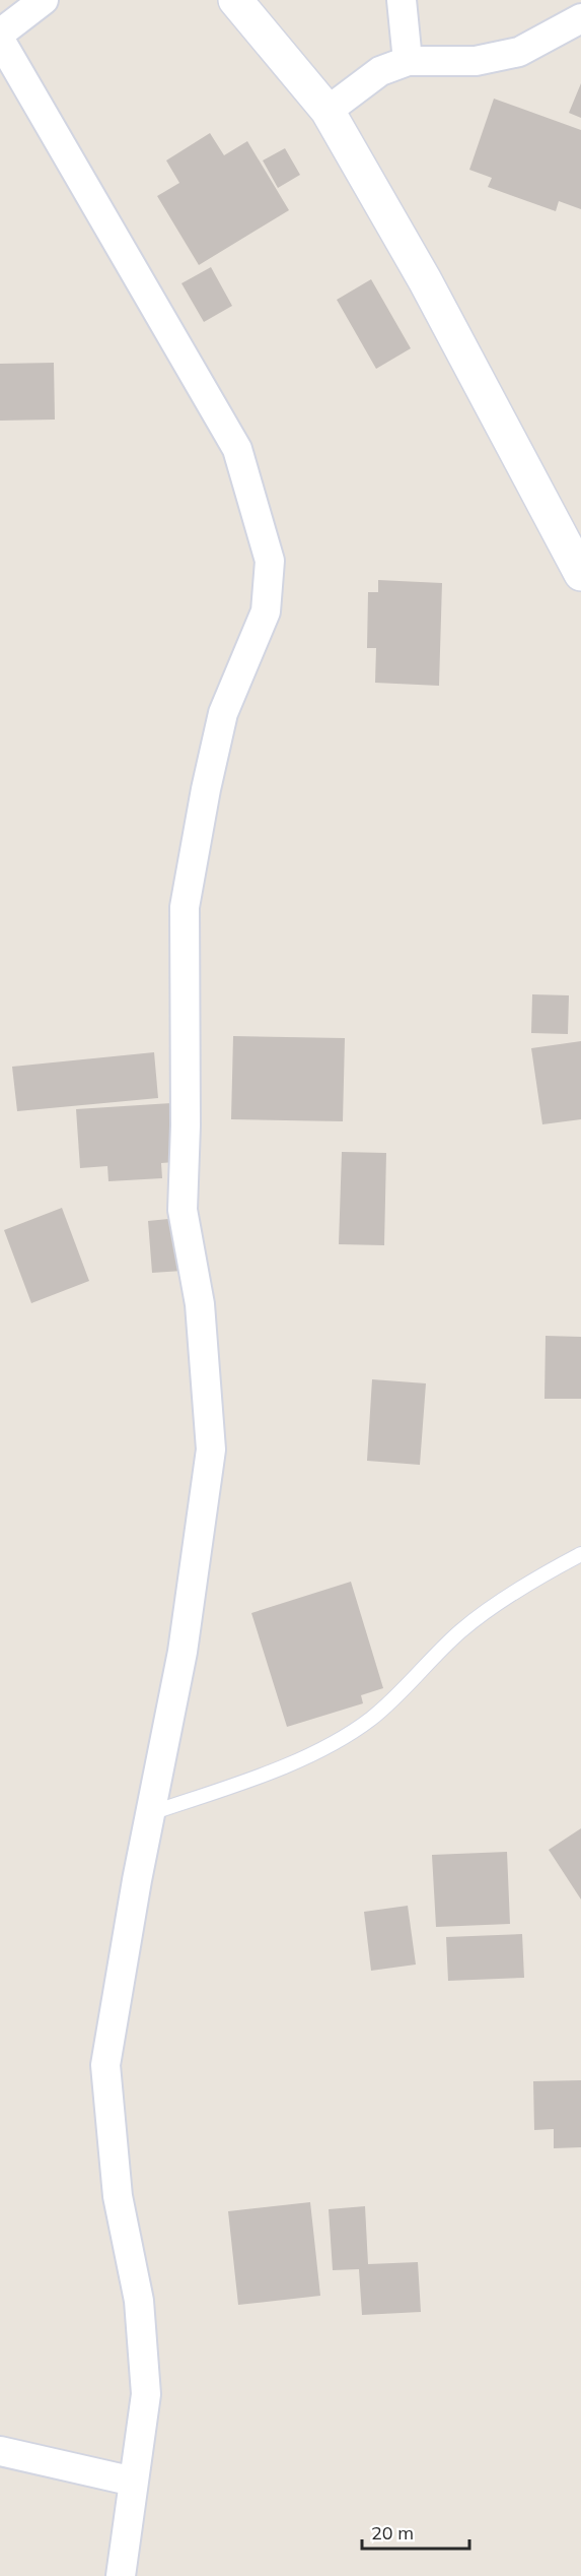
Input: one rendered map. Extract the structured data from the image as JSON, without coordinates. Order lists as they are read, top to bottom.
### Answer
{
  "scale_bar": "20 m"
}
